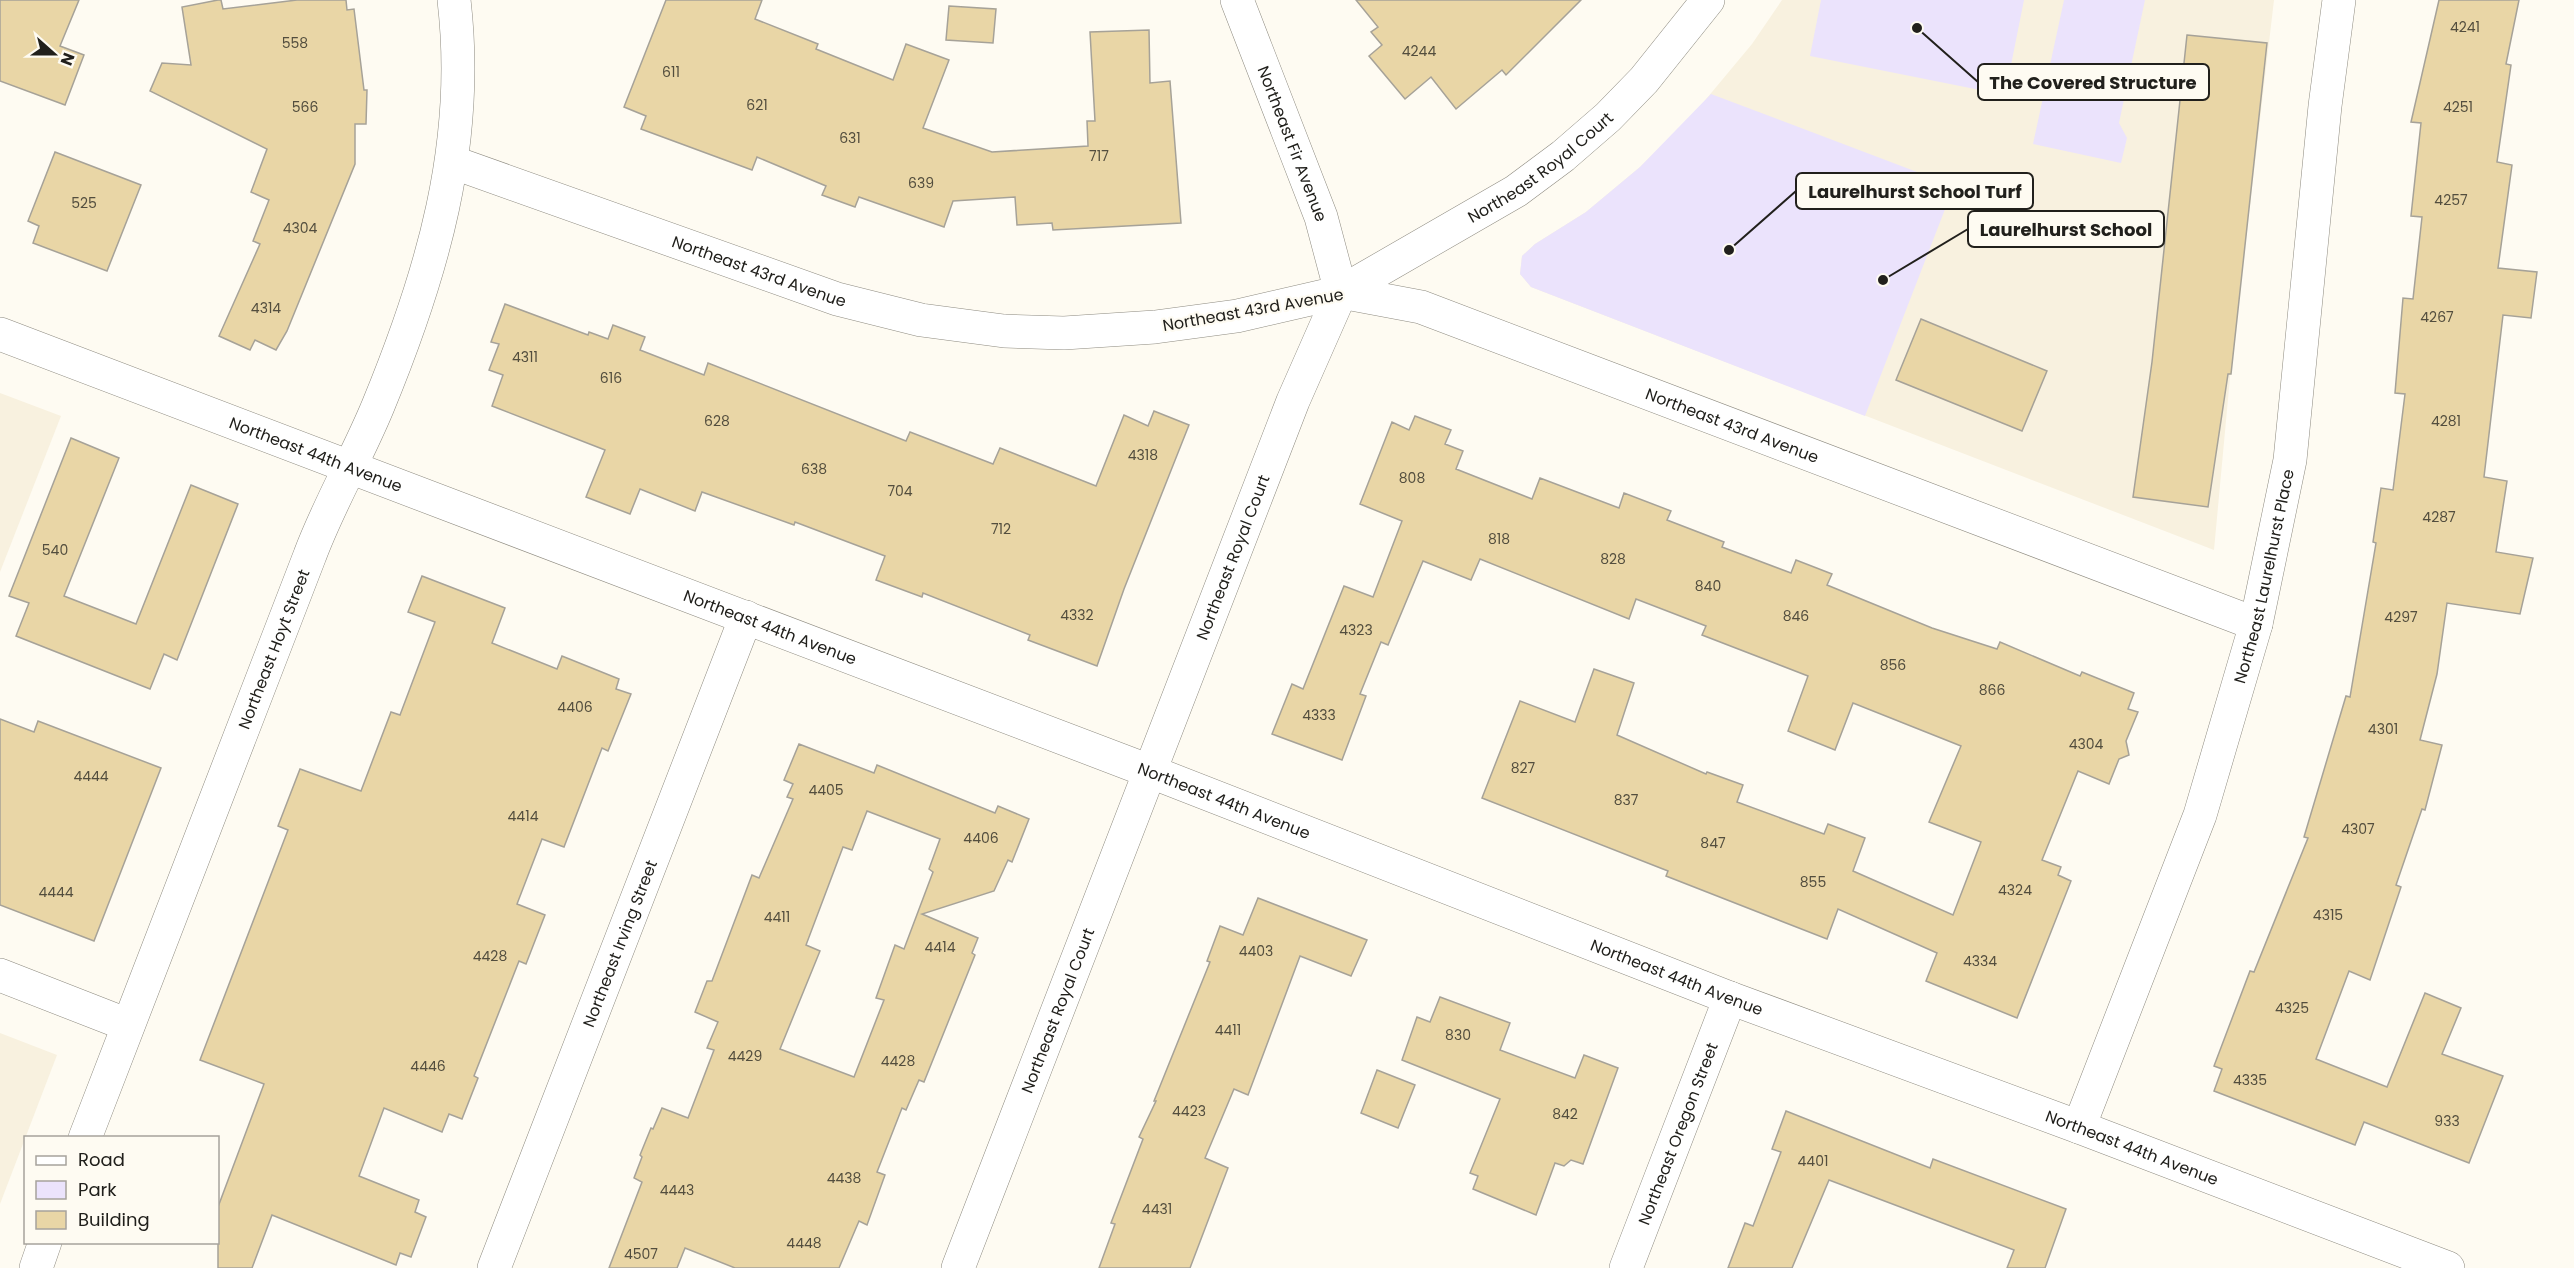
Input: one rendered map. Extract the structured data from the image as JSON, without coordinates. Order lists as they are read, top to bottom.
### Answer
{
  "streets": {
    "street": [
      "Northeast Fir Avenue",
      "Northeast Royal Court",
      "Northeast 43rd Avenue",
      "Northeast 44th Avenue",
      "Northeast Laurelhurst Place",
      "Northeast Hoyt Street",
      "Northeast Irving Street",
      "Northeast Oregon Street"
    ]
  },
  "crossings": [
    ["Northeast Fir Avenue", "Northeast Royal Court"],
    ["Northeast Fir Avenue", "Northeast 43rd Avenue"],
    ["Northeast Royal Court", "Northeast 43rd Avenue"],
    ["Northeast Royal Court", "Northeast 44th Avenue"],
    ["Northeast 43rd Avenue", "Northeast Laurelhurst Place"],
    ["Northeast 43rd Avenue", "Northeast Hoyt Street"],
    ["Northeast 44th Avenue", "Northeast Laurelhurst Place"],
    ["Northeast 44th Avenue", "Northeast Hoyt Street"],
    ["Northeast 44th Avenue", "Northeast Irving Street"],
    ["Northeast 44th Avenue", "Northeast Oregon Street"]
  ],
  "places": ["The Covered Structure", "Laurelhurst School Turf", "Laurelhurst School"],
  "house_numbers": [
    "4241",
    "558",
    "4244",
    "611",
    "621",
    "566",
    "4251",
    "631",
    "717",
    "639",
    "4257",
    "525",
    "4304",
    "4314",
    "4267",
    "4311",
    "616",
    "628",
    "4281",
    "4318",
    "638",
    "808",
    "704",
    "4287",
    "712",
    "818",
    "540",
    "828",
    "840",
    "4332",
    "846",
    "4297",
    "4323",
    "856",
    "866",
    "4406",
    "4333",
    "4301",
    "4304",
    "827",
    "4444",
    "4405",
    "837",
    "4414",
    "4307",
    "4406",
    "847",
    "855",
    "4324",
    "4444",
    "4315",
    "4411",
    "4414",
    "4403",
    "4428",
    "4334",
    "4325",
    "4411",
    "830",
    "4429",
    "4428",
    "4446",
    "4335",
    "4423",
    "842",
    "933",
    "4401",
    "4438",
    "4443",
    "4431",
    "4448",
    "4507"
  ],
  "legend": ["Road", "Park", "Building"],
  "north": "right"
}
